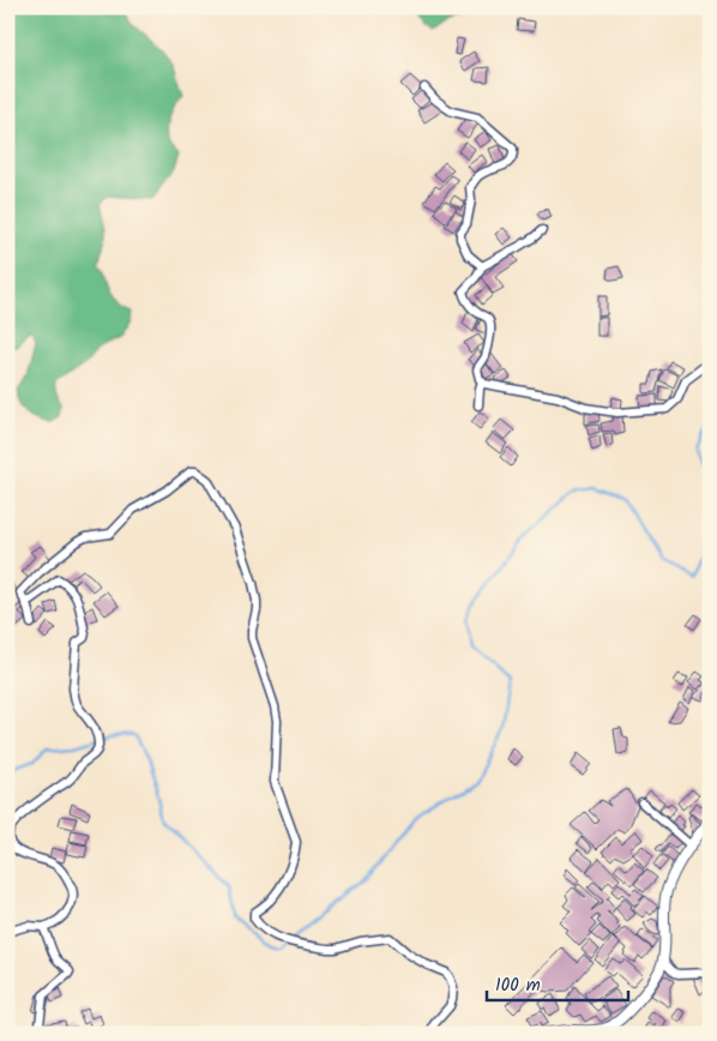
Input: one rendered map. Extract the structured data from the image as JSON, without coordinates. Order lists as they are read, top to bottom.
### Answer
{
  "scale_bar": "100 m"
}
